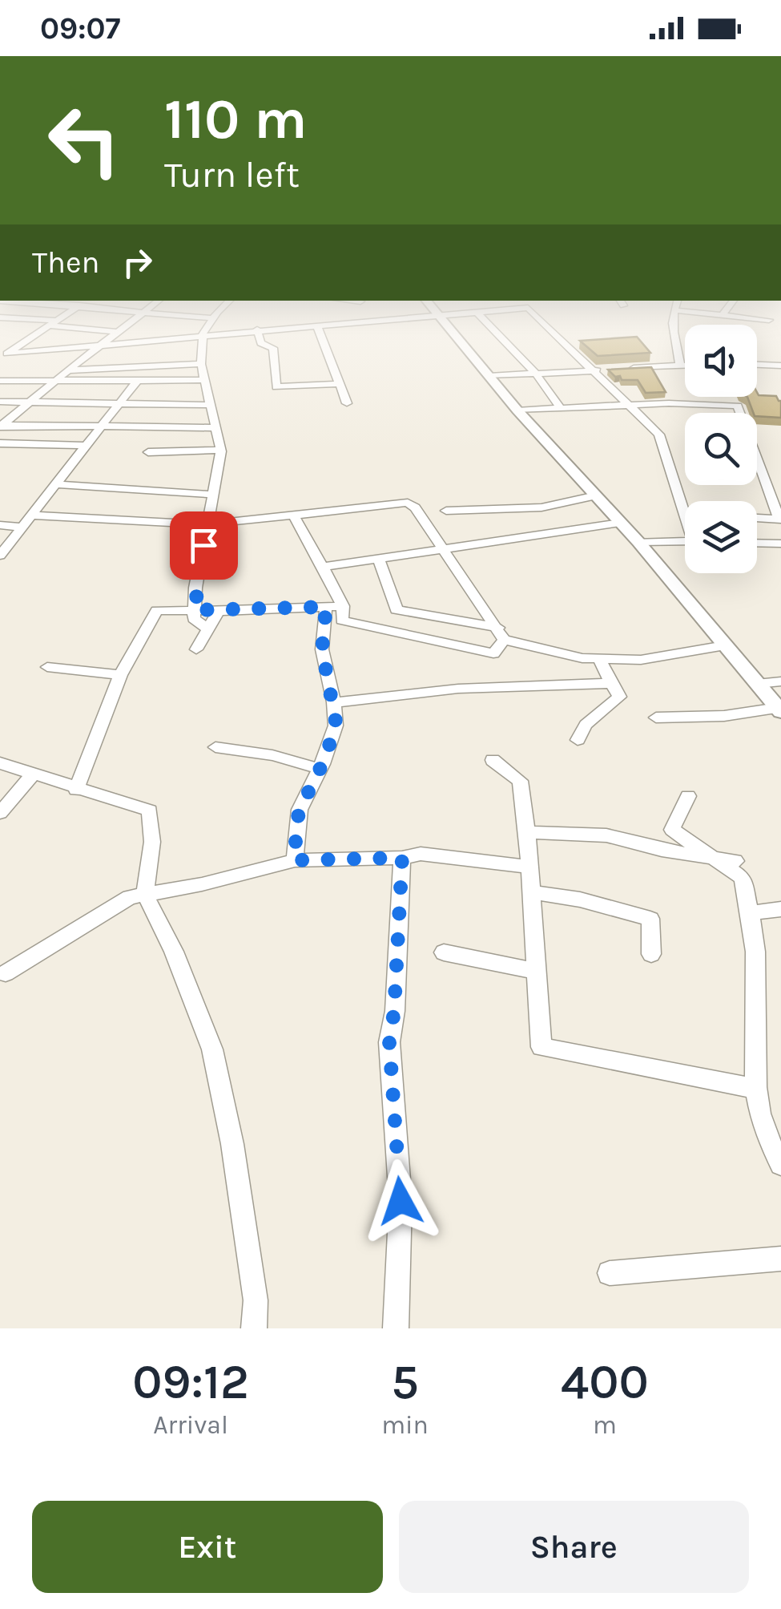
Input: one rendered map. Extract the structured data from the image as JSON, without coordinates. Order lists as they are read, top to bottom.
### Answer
{
  "page": {
    "status": "09:07",
    "turn": ["110 m", "Turn left"],
    "then": "Then",
    "eta": [
      "09:12",
      "Arrival",
      "5",
      "min",
      "400",
      "m"
    ],
    "buttons": ["Exit", "Share"]
  }
}
